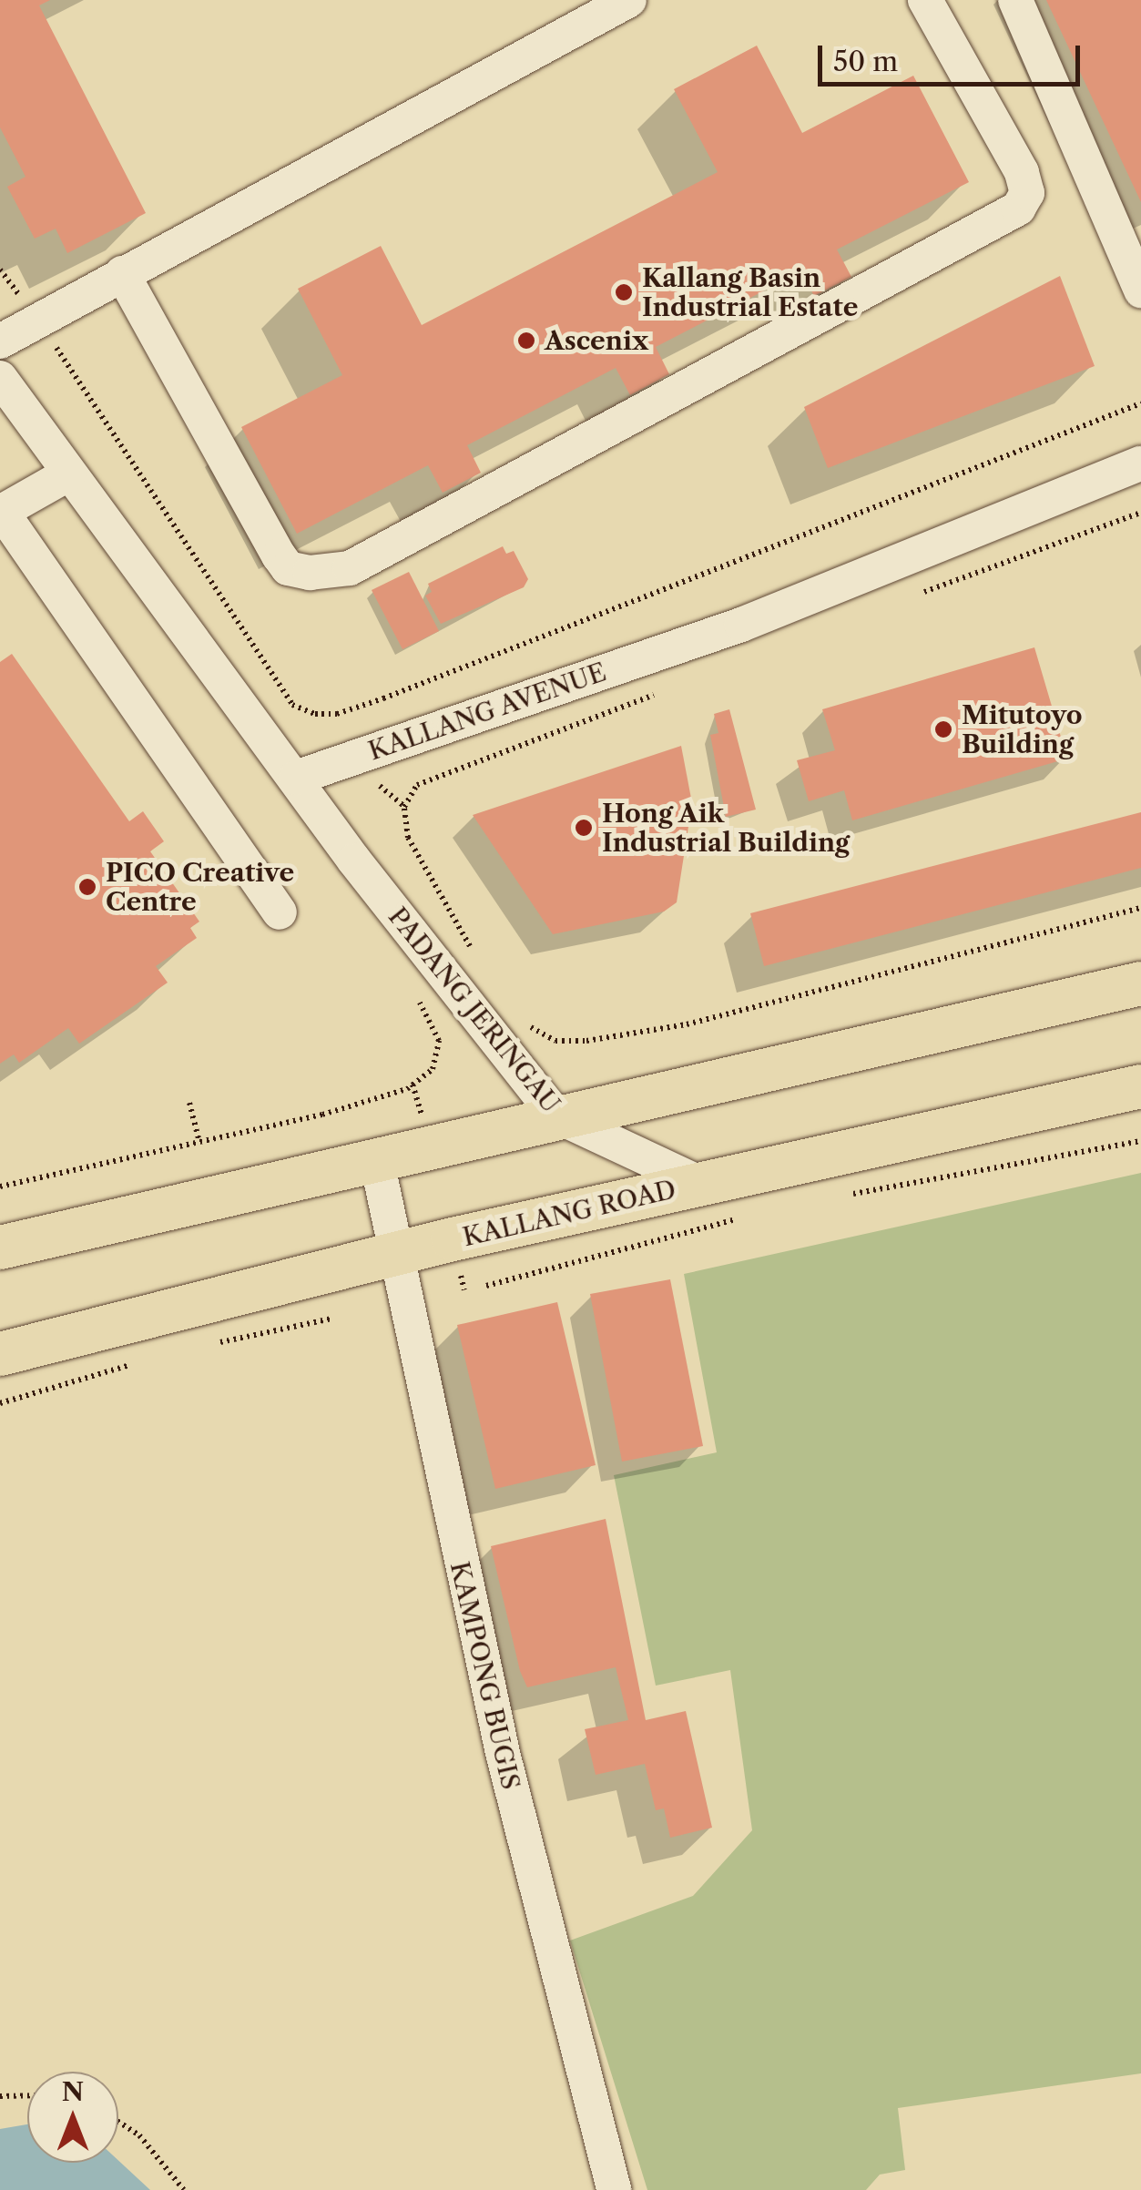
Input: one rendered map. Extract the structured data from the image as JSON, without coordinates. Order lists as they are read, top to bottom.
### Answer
{
  "streets": {
    "main road": ["KALLANG ROAD"],
    "street": ["KALLANG AVENUE", "PADANG JERINGAU", "KAMPONG BUGIS"]
  },
  "crossings": [
    ["KALLANG AVENUE", "PADANG JERINGAU"],
    ["PADANG JERINGAU", "KALLANG ROAD"],
    ["KALLANG ROAD", "KAMPONG BUGIS"]
  ],
  "places": [
    "Kallang Basin Industrial Estate",
    "Ascenix",
    "Mitutoyo Building",
    "Hong Aik Industrial Building",
    "PICO Creative Centre"
  ],
  "scale_bar": "50 m",
  "north": "top"
}
